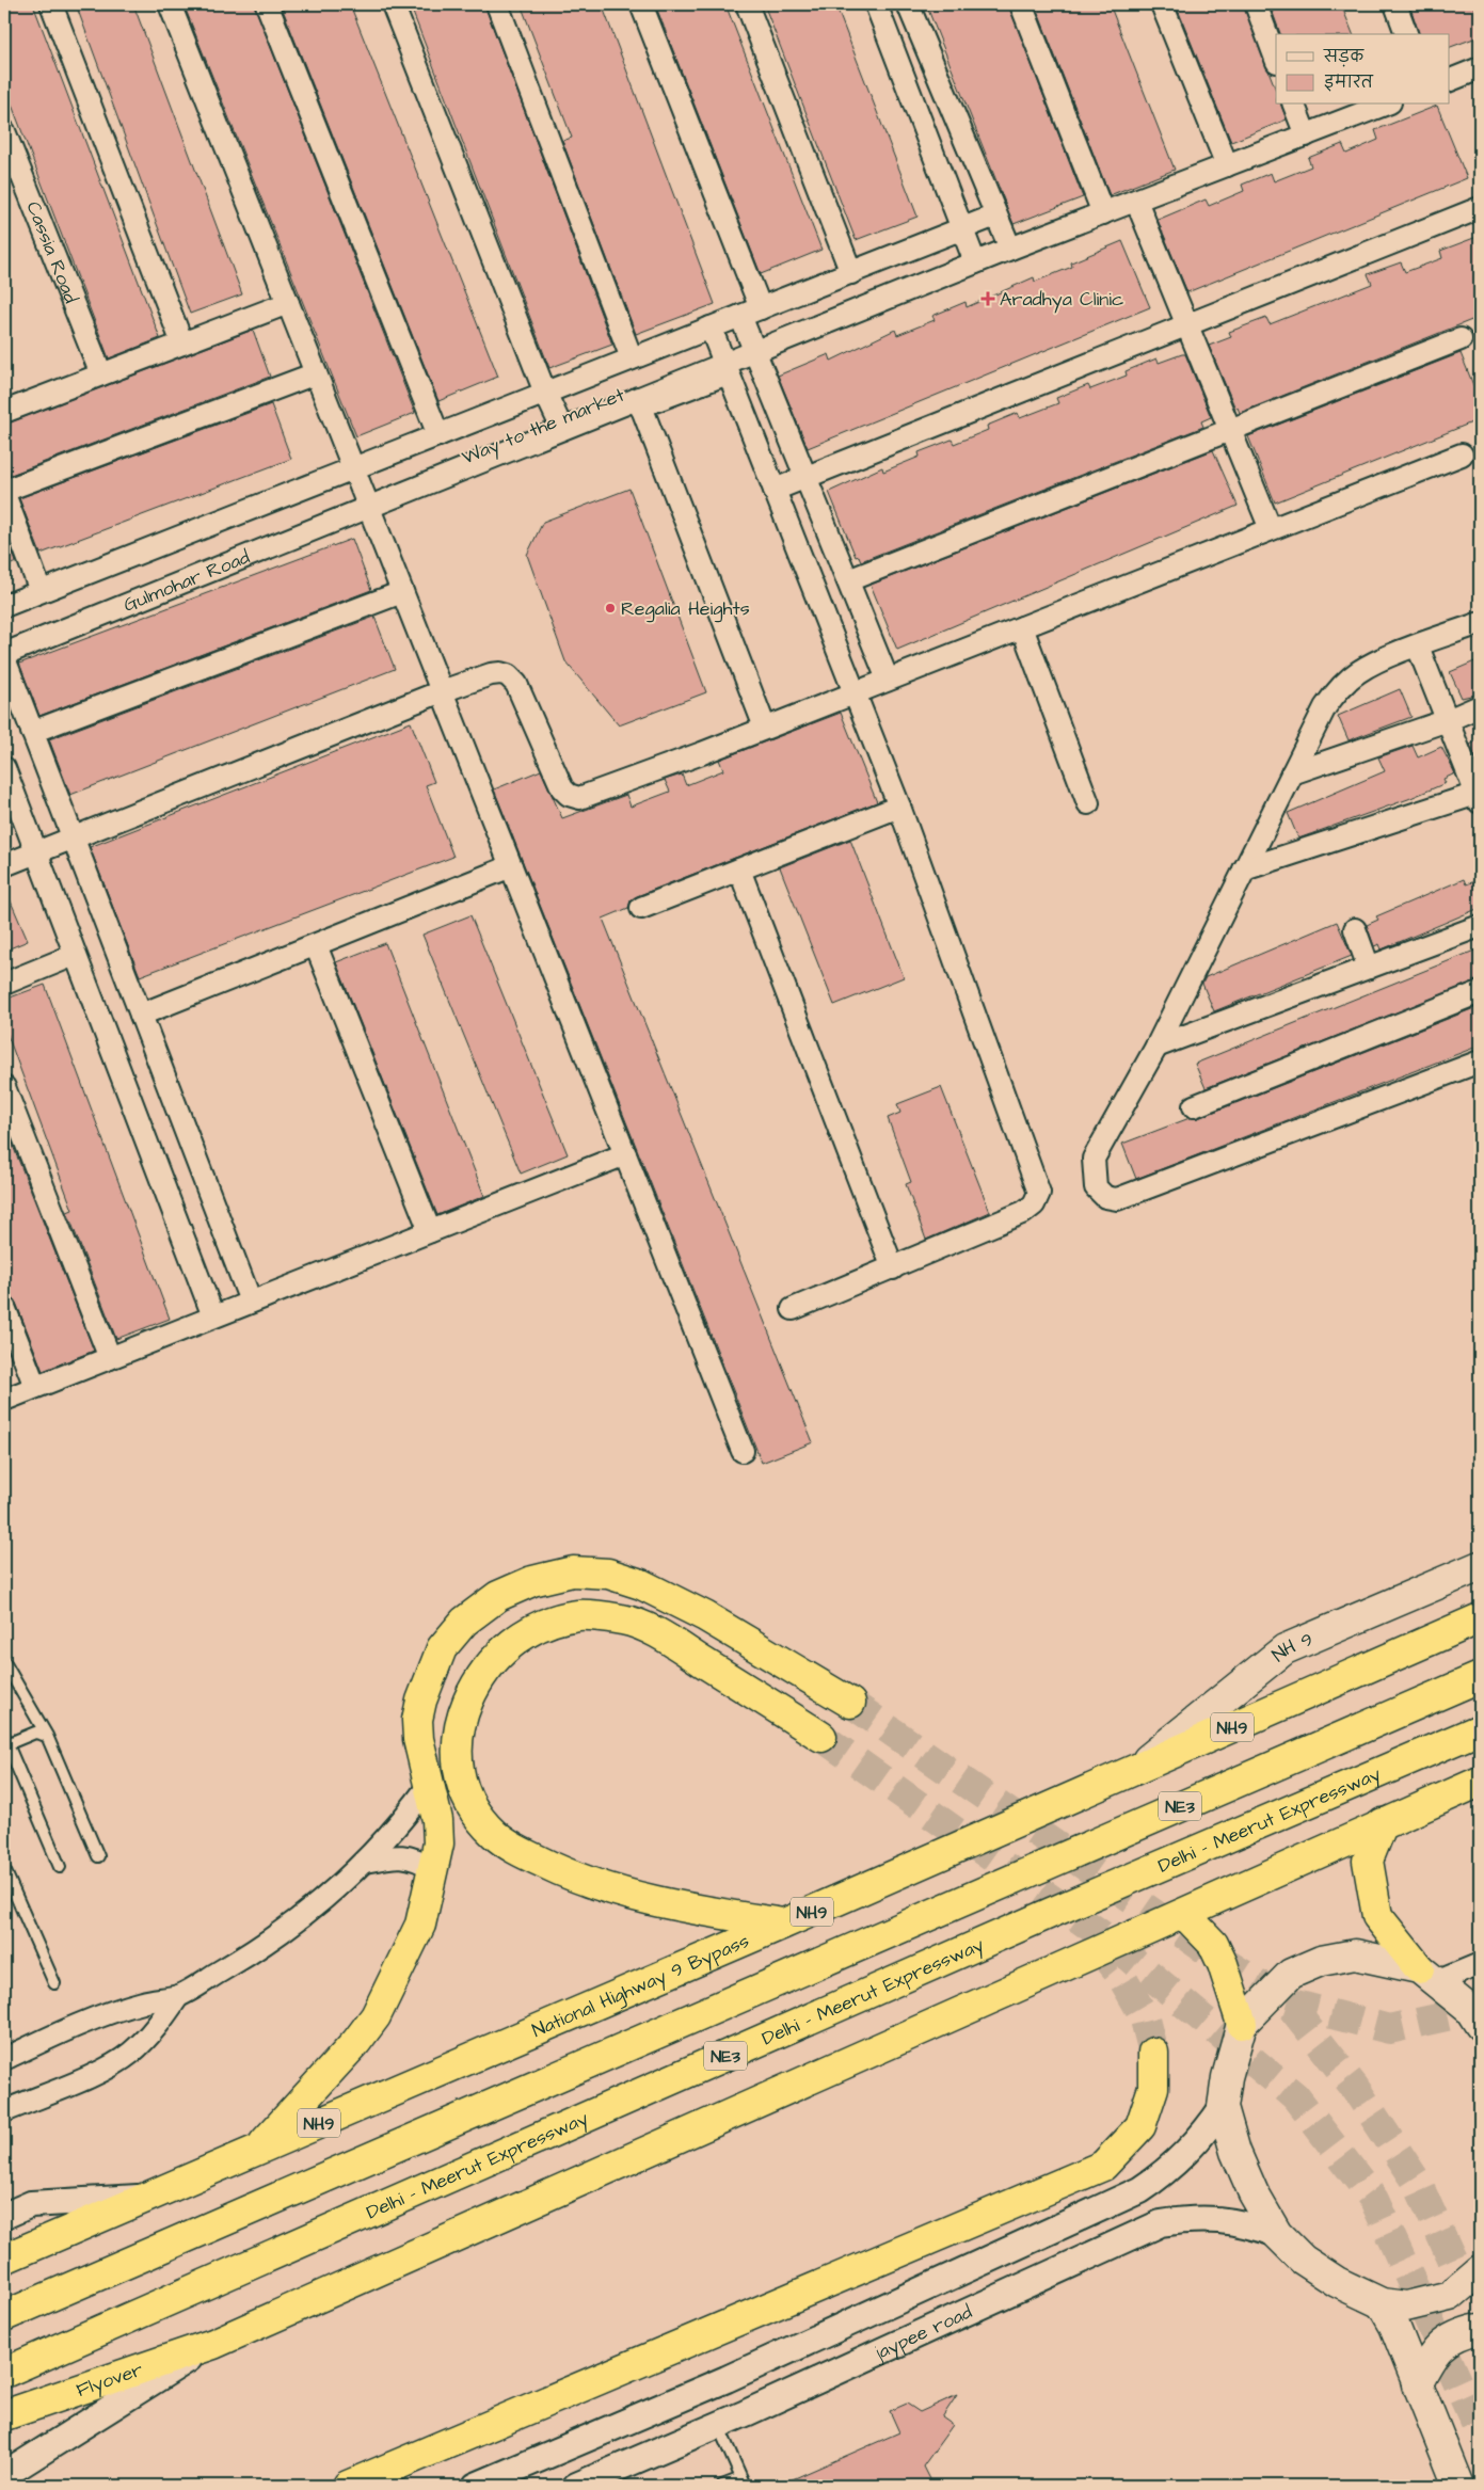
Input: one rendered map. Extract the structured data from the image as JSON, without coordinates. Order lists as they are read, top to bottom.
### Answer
{
  "streets": {
    "highway": [
      "NH9",
      "NE3",
      "Delhi - Meerut Expressway",
      "National Highway 9 Bypass",
      "Flyover"
    ],
    "main road": ["NH 9"],
    "street": [
      "Cassia Road",
      "Way to the market",
      "Gulmohar Road",
      "jaypee road"
    ]
  },
  "crossings": [
    ["Way to the market", "Gulmohar Road"],
    ["NH 9", "NH9"],
    ["NH 9", "National Highway 9 Bypass"],
    ["NH9", "National Highway 9 Bypass"]
  ],
  "places": {
    "health": ["Aradhya Clinic"],
    "other": ["Regalia Heights"]
  },
  "legend": ["सड़क", "इमारत"]
}
